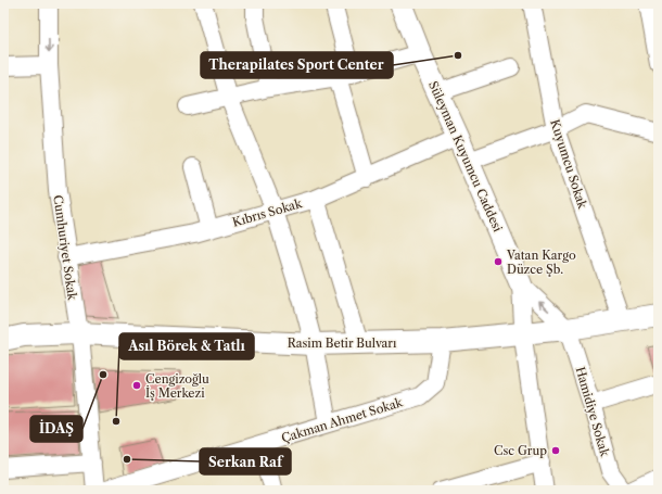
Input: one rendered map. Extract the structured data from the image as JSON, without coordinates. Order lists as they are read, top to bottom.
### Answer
{
  "streets": {
    "main road": ["Süleyman Kuyumcu Caddesi", "Rasim Betir Bulvarı"],
    "street": [
      "Kuyumcu Sokak",
      "Kıbrıs Sokak",
      "Cumhuriyet Sokak",
      "Hamidiye Sokak",
      "Çakman Ahmet Sokak"
    ]
  },
  "crossings": [
    ["Süleyman Kuyumcu Caddesi", "Kıbrıs Sokak"],
    ["Kuyumcu Sokak", "Rasim Betir Bulvarı"],
    ["Kıbrıs Sokak", "Cumhuriyet Sokak"],
    ["Cumhuriyet Sokak", "Rasim Betir Bulvarı"],
    ["Rasim Betir Bulvarı", "Hamidiye Sokak"],
    ["Rasim Betir Bulvarı", "Çakman Ahmet Sokak"]
  ],
  "places": [
    "Therapilates Sport Center",
    "Vatan Kargo Düzce Şb.",
    "İDAŞ",
    "Cengizoğlu İş Merkezi",
    "Asıl Börek & Tatlı",
    "Csc Grup",
    "Serkan Raf"
  ]
}
